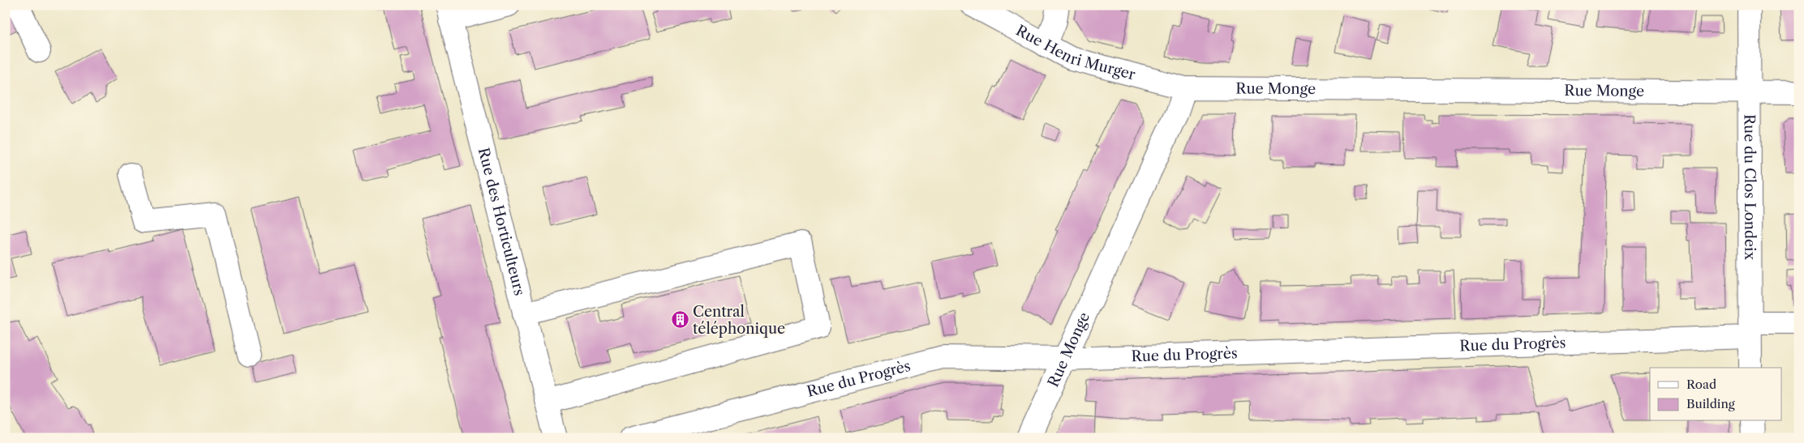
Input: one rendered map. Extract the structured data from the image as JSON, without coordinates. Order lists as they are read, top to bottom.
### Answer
{
  "streets": {
    "street": [
      "Rue Henri Murger",
      "Rue Monge",
      "Rue du Clos Londeix",
      "Rue des Horticulteurs",
      "Rue du Progrès"
    ]
  },
  "crossings": [
    ["Rue Henri Murger", "Rue Monge"],
    ["Rue Monge", "Rue du Clos Londeix"],
    ["Rue Monge", "Rue du Progrès"],
    ["Rue du Clos Londeix", "Rue du Progrès"]
  ],
  "places": {
    "building": ["Central téléphonique"]
  },
  "legend": ["Road", "Building"]
}
